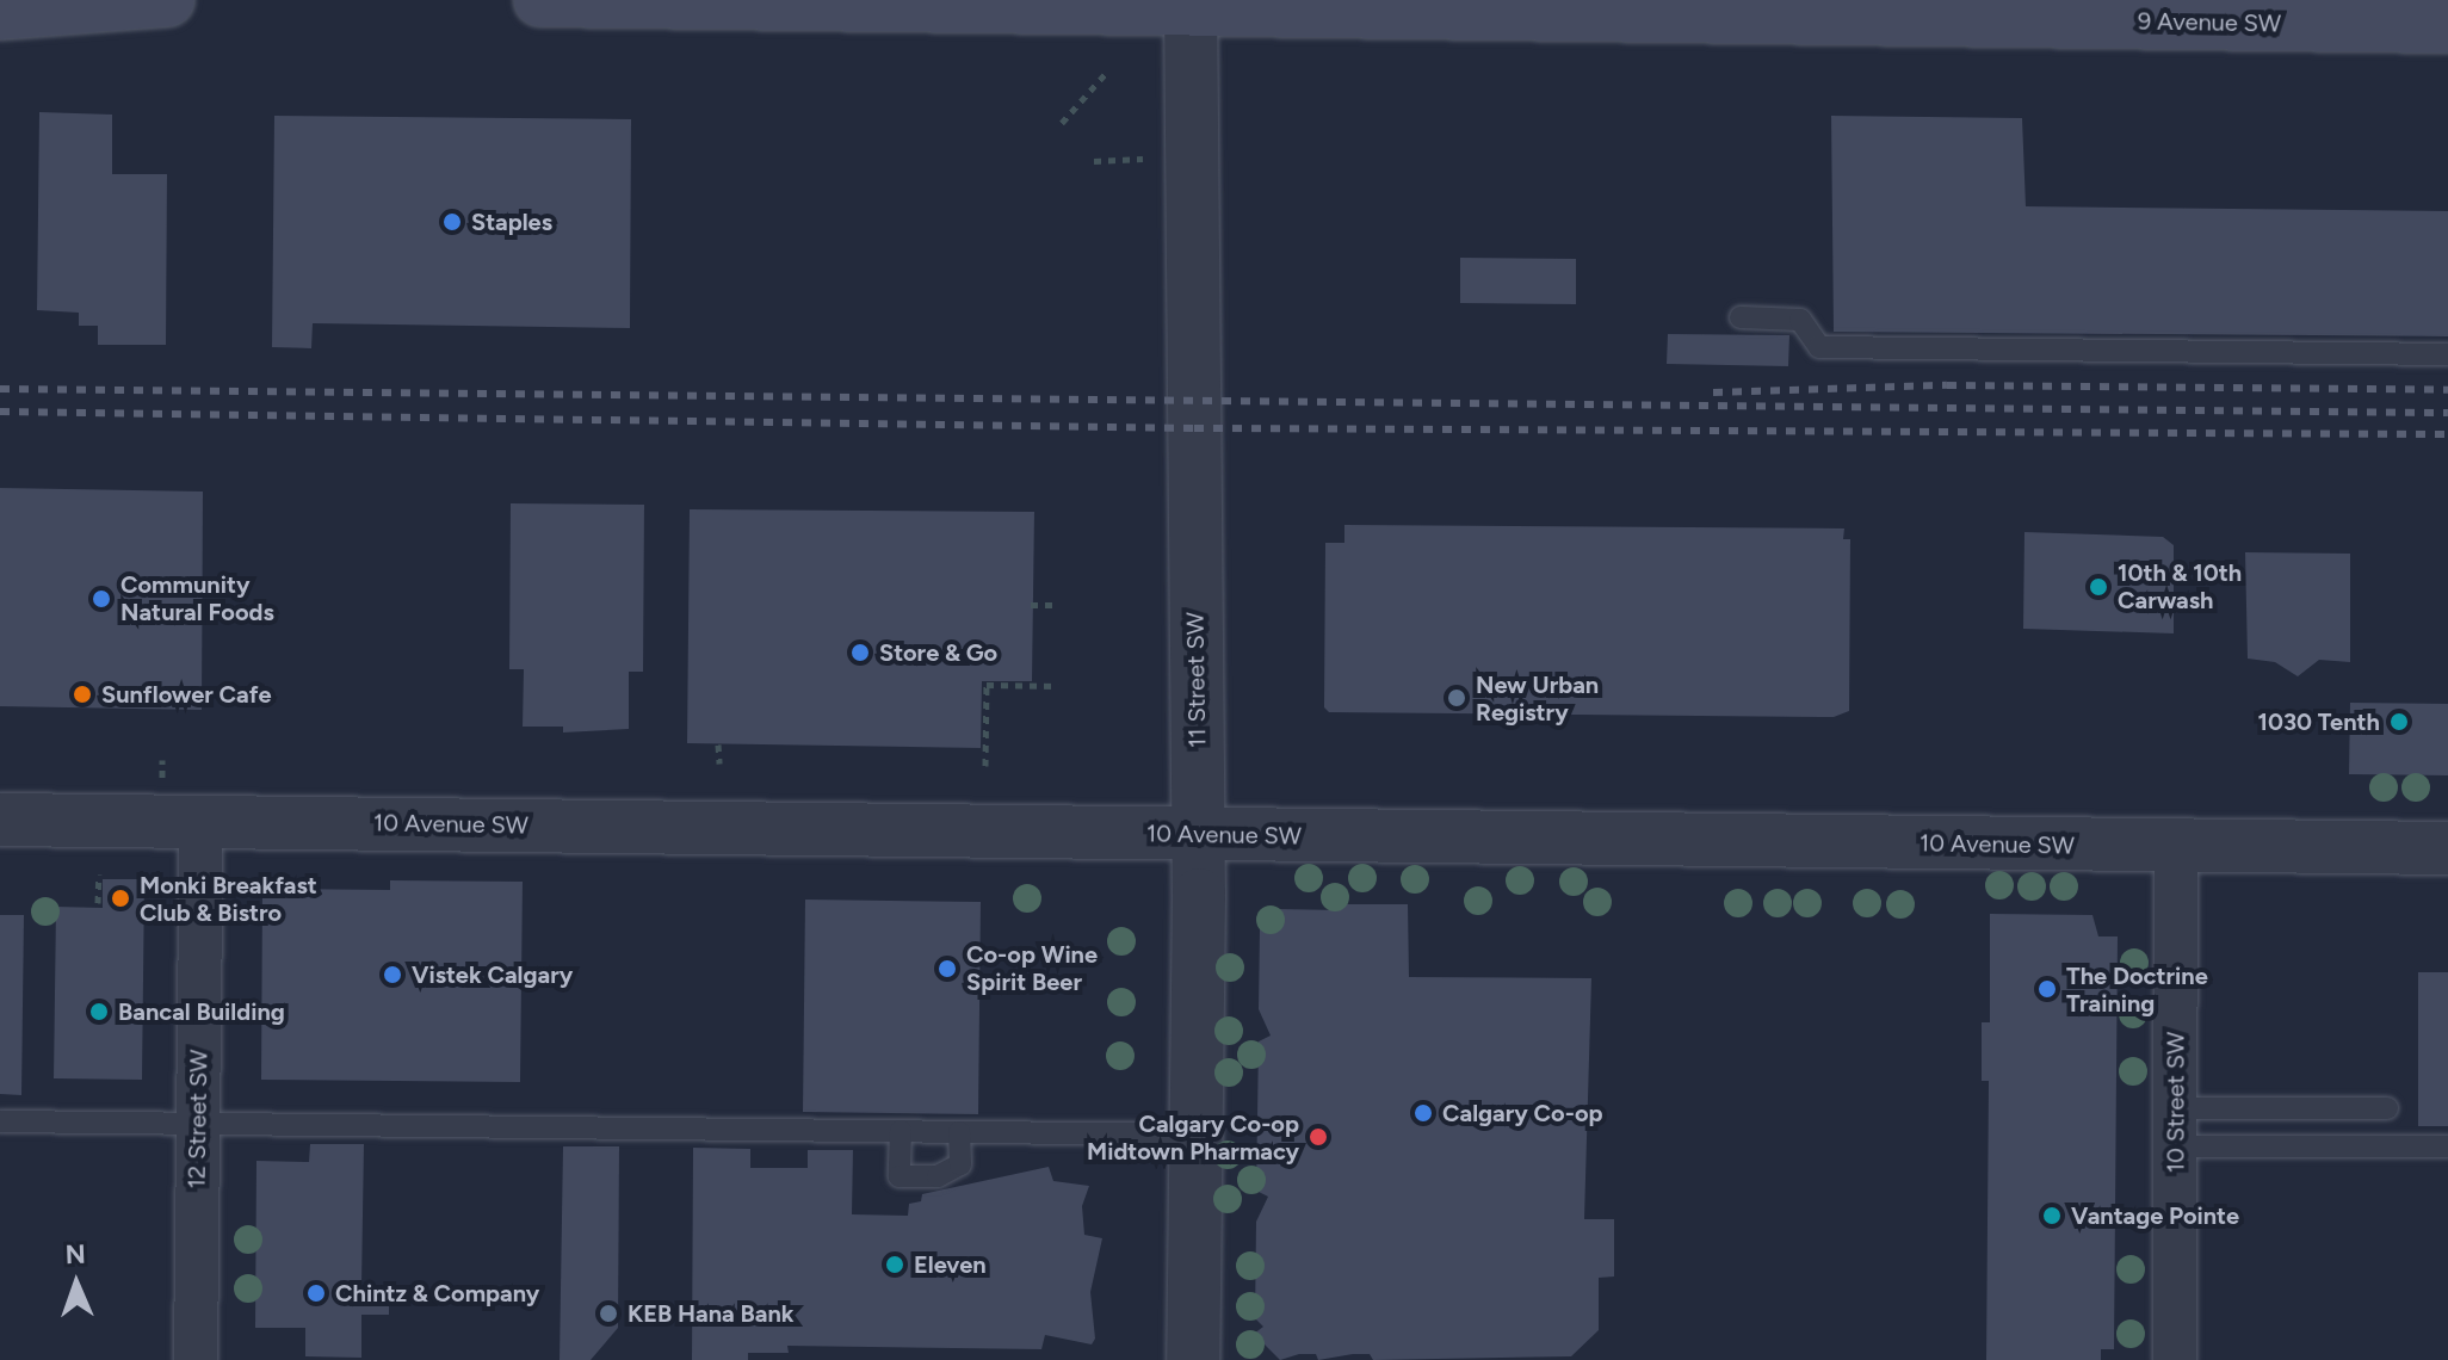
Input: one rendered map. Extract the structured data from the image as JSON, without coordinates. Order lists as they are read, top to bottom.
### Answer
{
  "streets": {
    "main road": ["9 Avenue SW"],
    "street": [
      "11 Street SW",
      "10 Avenue SW",
      "10 Street SW",
      "12 Street SW"
    ]
  },
  "crossings": [
    ["9 Avenue SW", "11 Street SW"],
    ["11 Street SW", "10 Avenue SW"],
    ["10 Avenue SW", "10 Street SW"],
    ["10 Avenue SW", "12 Street SW"]
  ],
  "places": [
    "Staples",
    "10th & 10th Carwash",
    "Community Natural Foods",
    "Store & Go",
    "Sunflower Cafe",
    "New Urban Registry",
    "1030 Tenth",
    "Monki Breakfast Club & Bistro",
    "Co-op Wine Spirit Beer",
    "Vistek Calgary",
    "The Doctrine Training",
    "Bancal Building",
    "Calgary Co-op",
    "Calgary Co-op Midtown Pharmacy",
    "Vantage Pointe",
    "Eleven",
    "Chintz & Company",
    "KEB Hana Bank"
  ],
  "north": "top"
}
